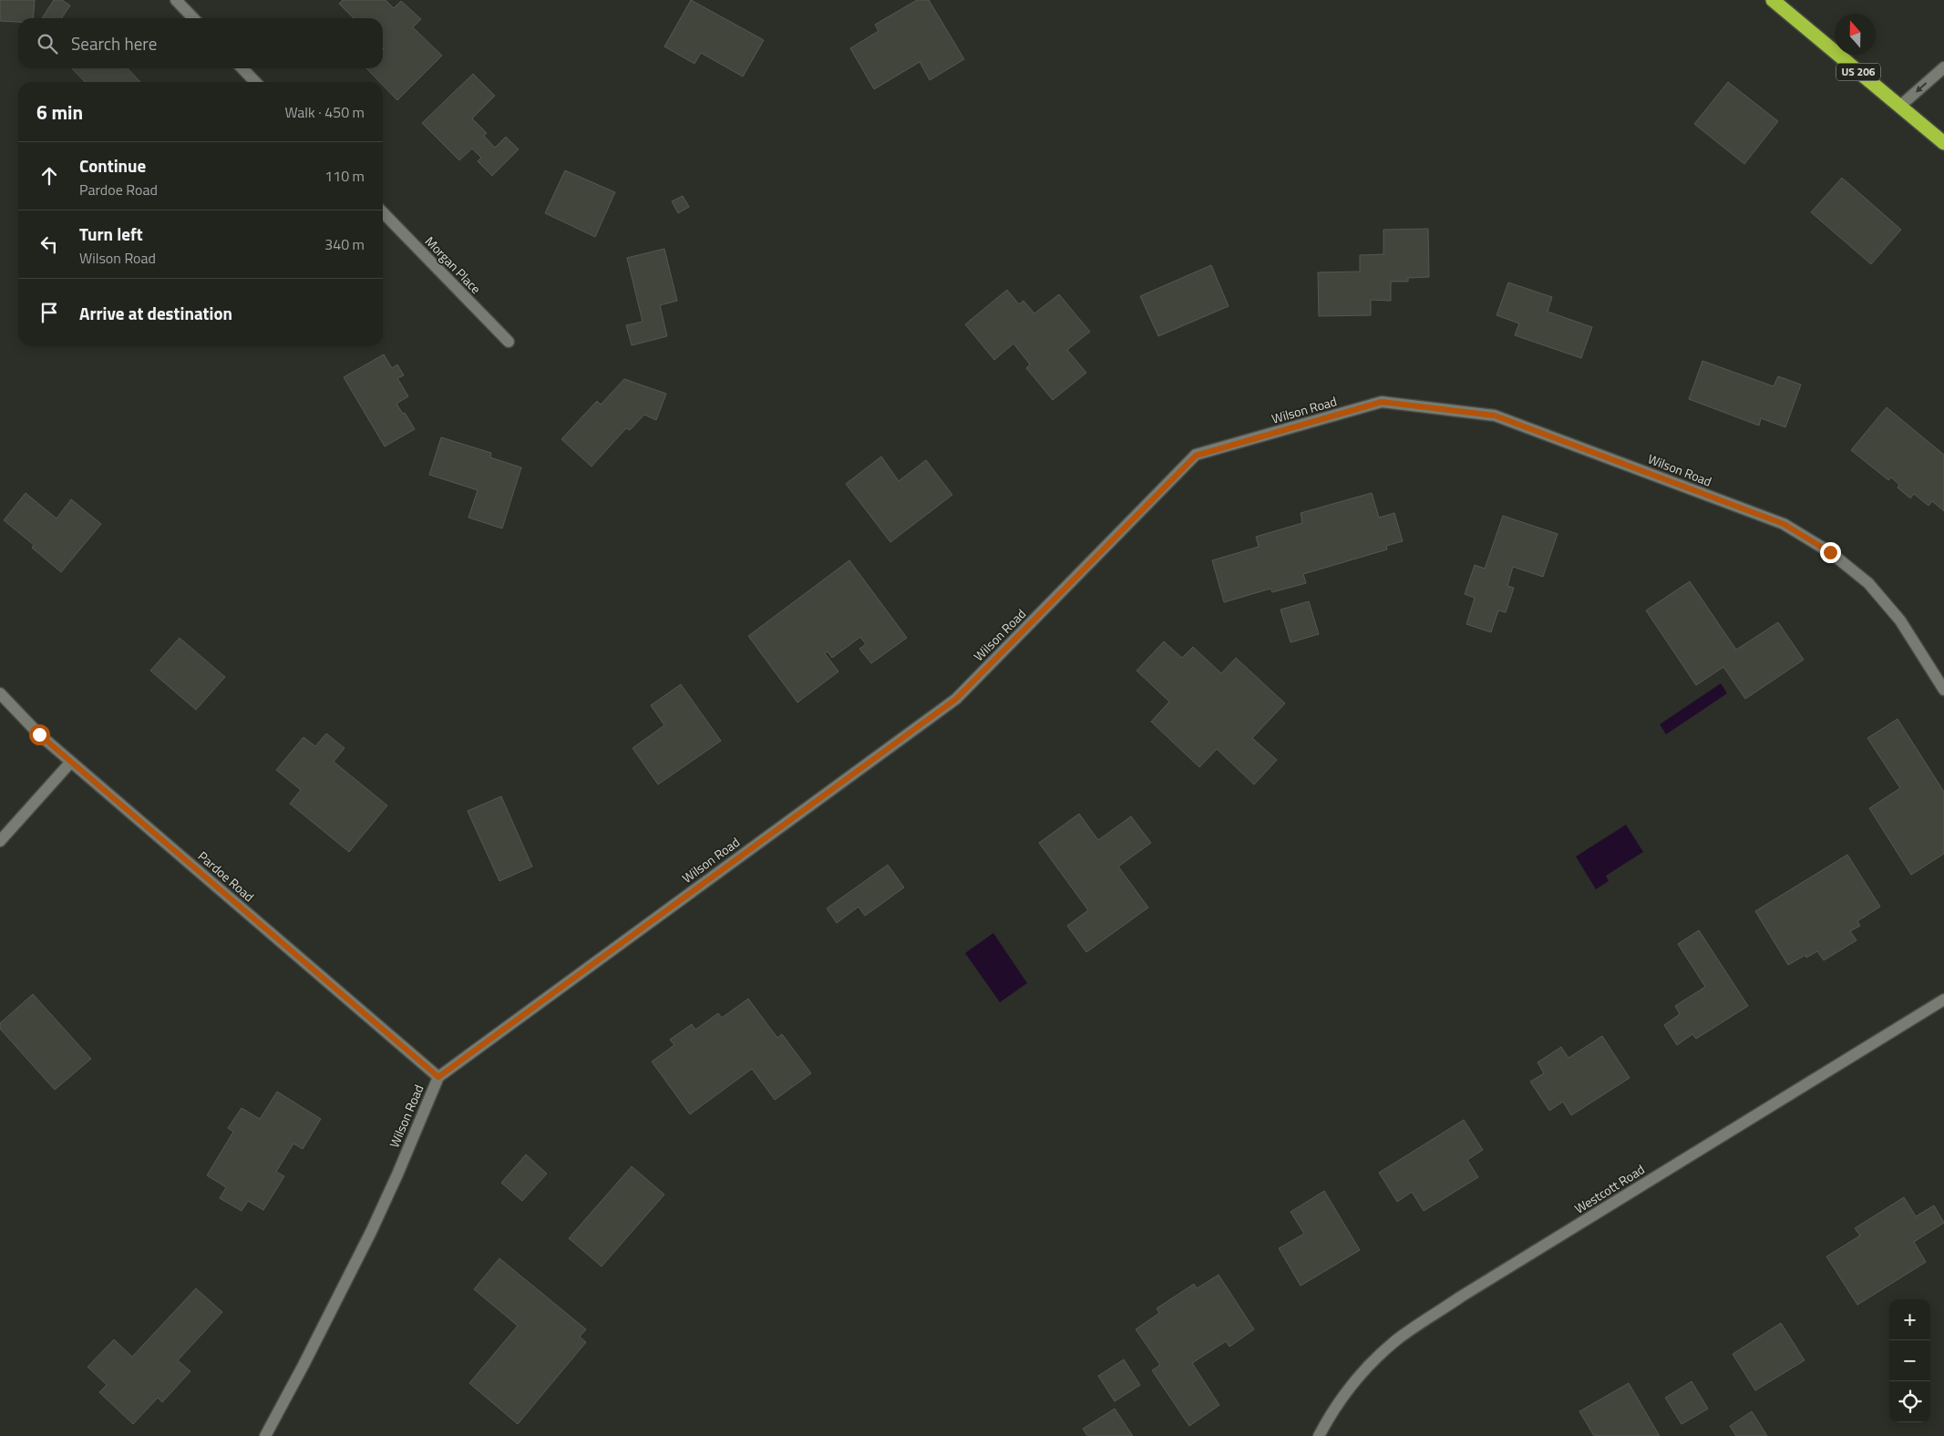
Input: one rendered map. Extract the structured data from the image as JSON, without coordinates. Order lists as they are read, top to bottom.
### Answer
{
  "streets": {
    "highway": ["US 206"],
    "street": [
      "Morgan Place",
      "Wilson Road",
      "Pardoe Road",
      "Westcott Road"
    ]
  },
  "crossings": [
    ["Wilson Road", "Pardoe Road"]
  ],
  "north": "top",
  "page": {
    "search": "Search here",
    "heading": ["6 min", "Walk · 450 m"],
    "list": [
      ["Continue", "Pardoe Road", "110 m"],
      ["Turn left", "Wilson Road", "340 m"],
      "Arrive at destination"
    ],
    "map_buttons": ["+", "−"]
  }
}
